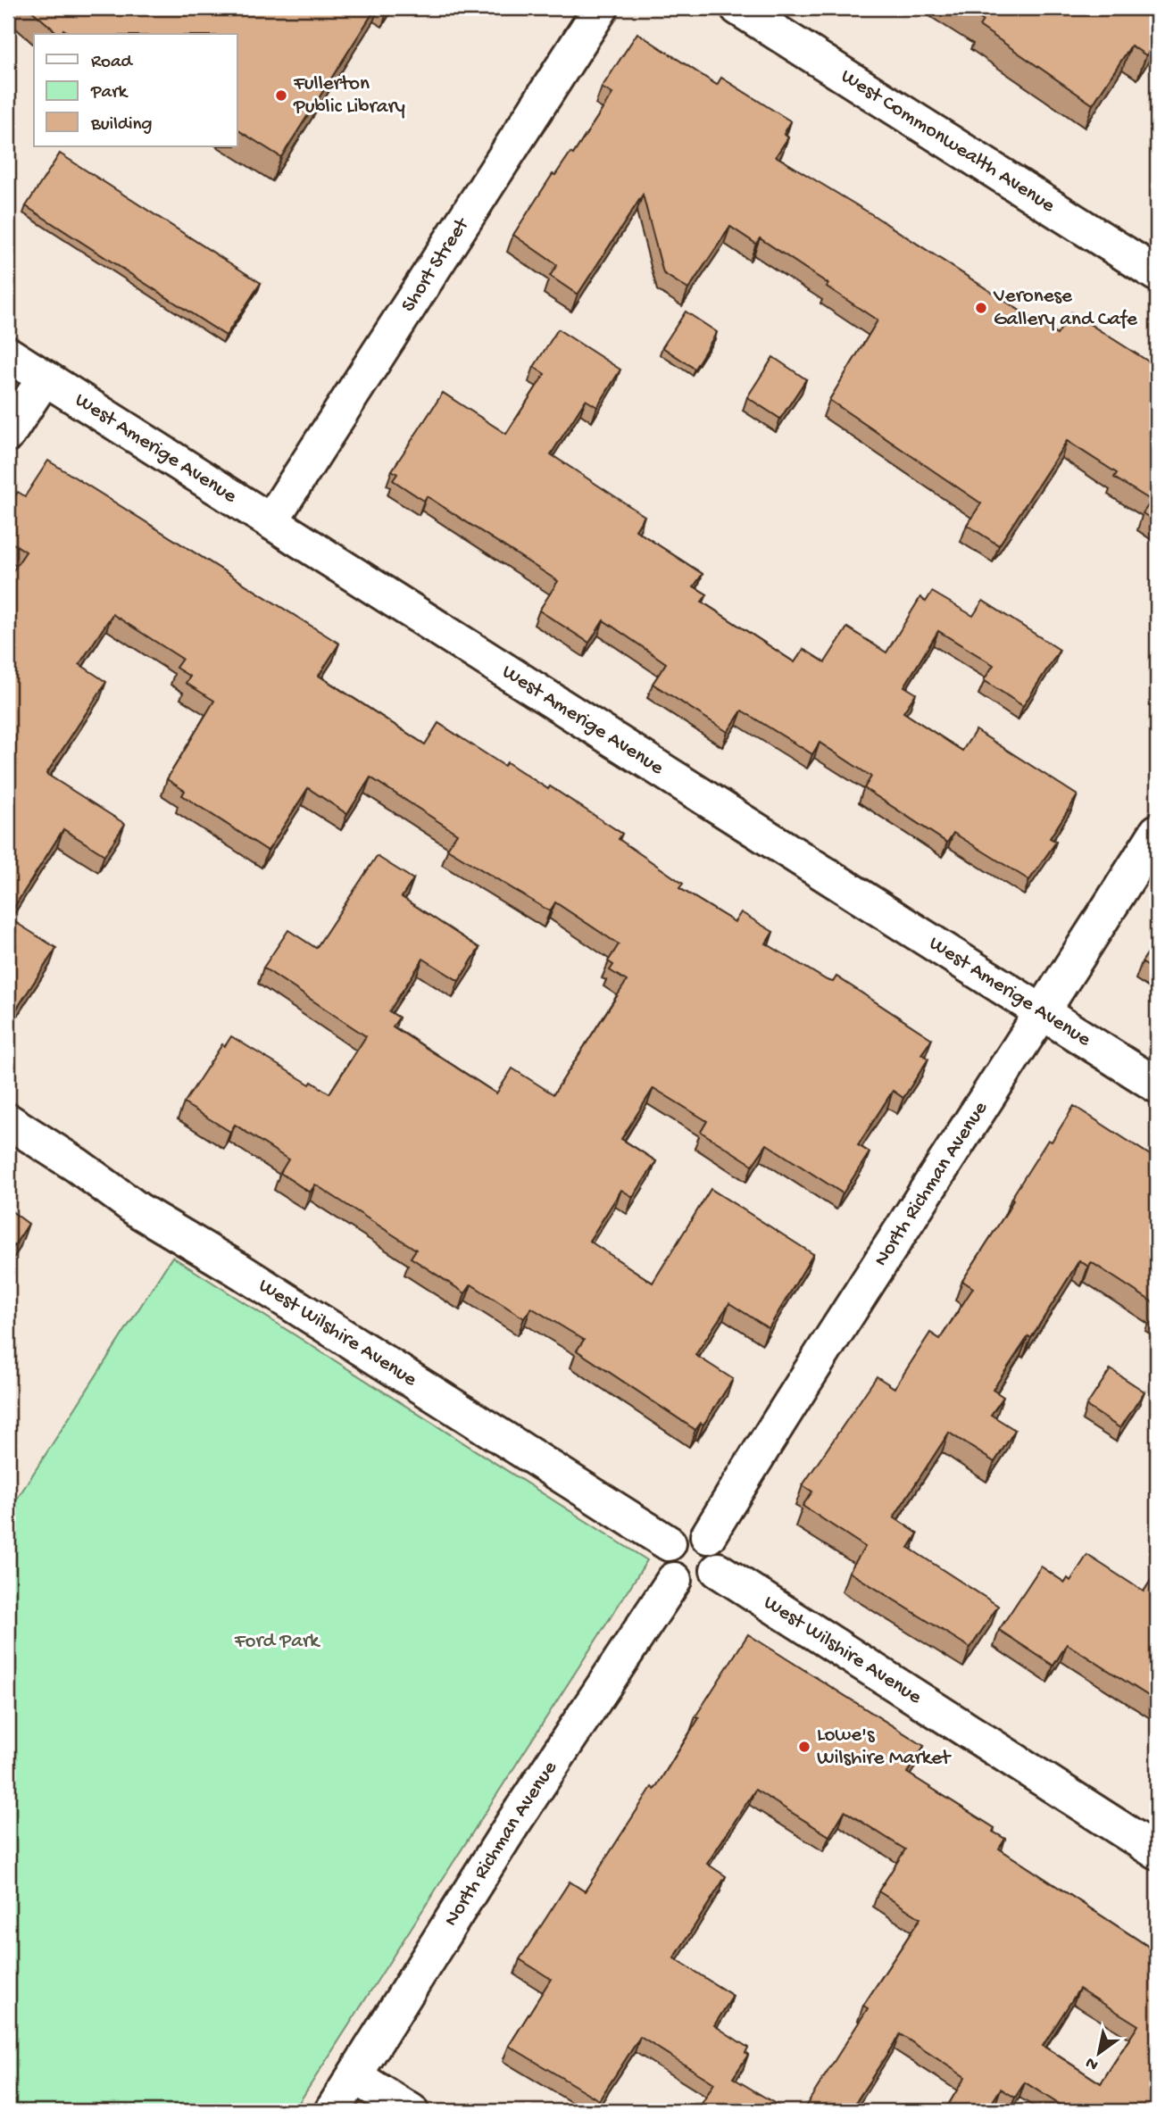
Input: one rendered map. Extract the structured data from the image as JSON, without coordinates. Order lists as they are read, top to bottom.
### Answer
{
  "streets": {
    "street": [
      "West Commonwealth Avenue",
      "Short Street",
      "West Amerige Avenue",
      "North Richman Avenue",
      "West Wilshire Avenue"
    ]
  },
  "crossings": [
    ["Short Street", "West Amerige Avenue"],
    ["West Amerige Avenue", "North Richman Avenue"],
    ["North Richman Avenue", "West Wilshire Avenue"]
  ],
  "parks": ["Ford Park"],
  "places": ["Fullerton Public Library", "Veronese Gallery and Cafe", "Lowe's Wilshire Market"],
  "legend": ["Road", "Park", "Building"],
  "north": "bottom left"
}
